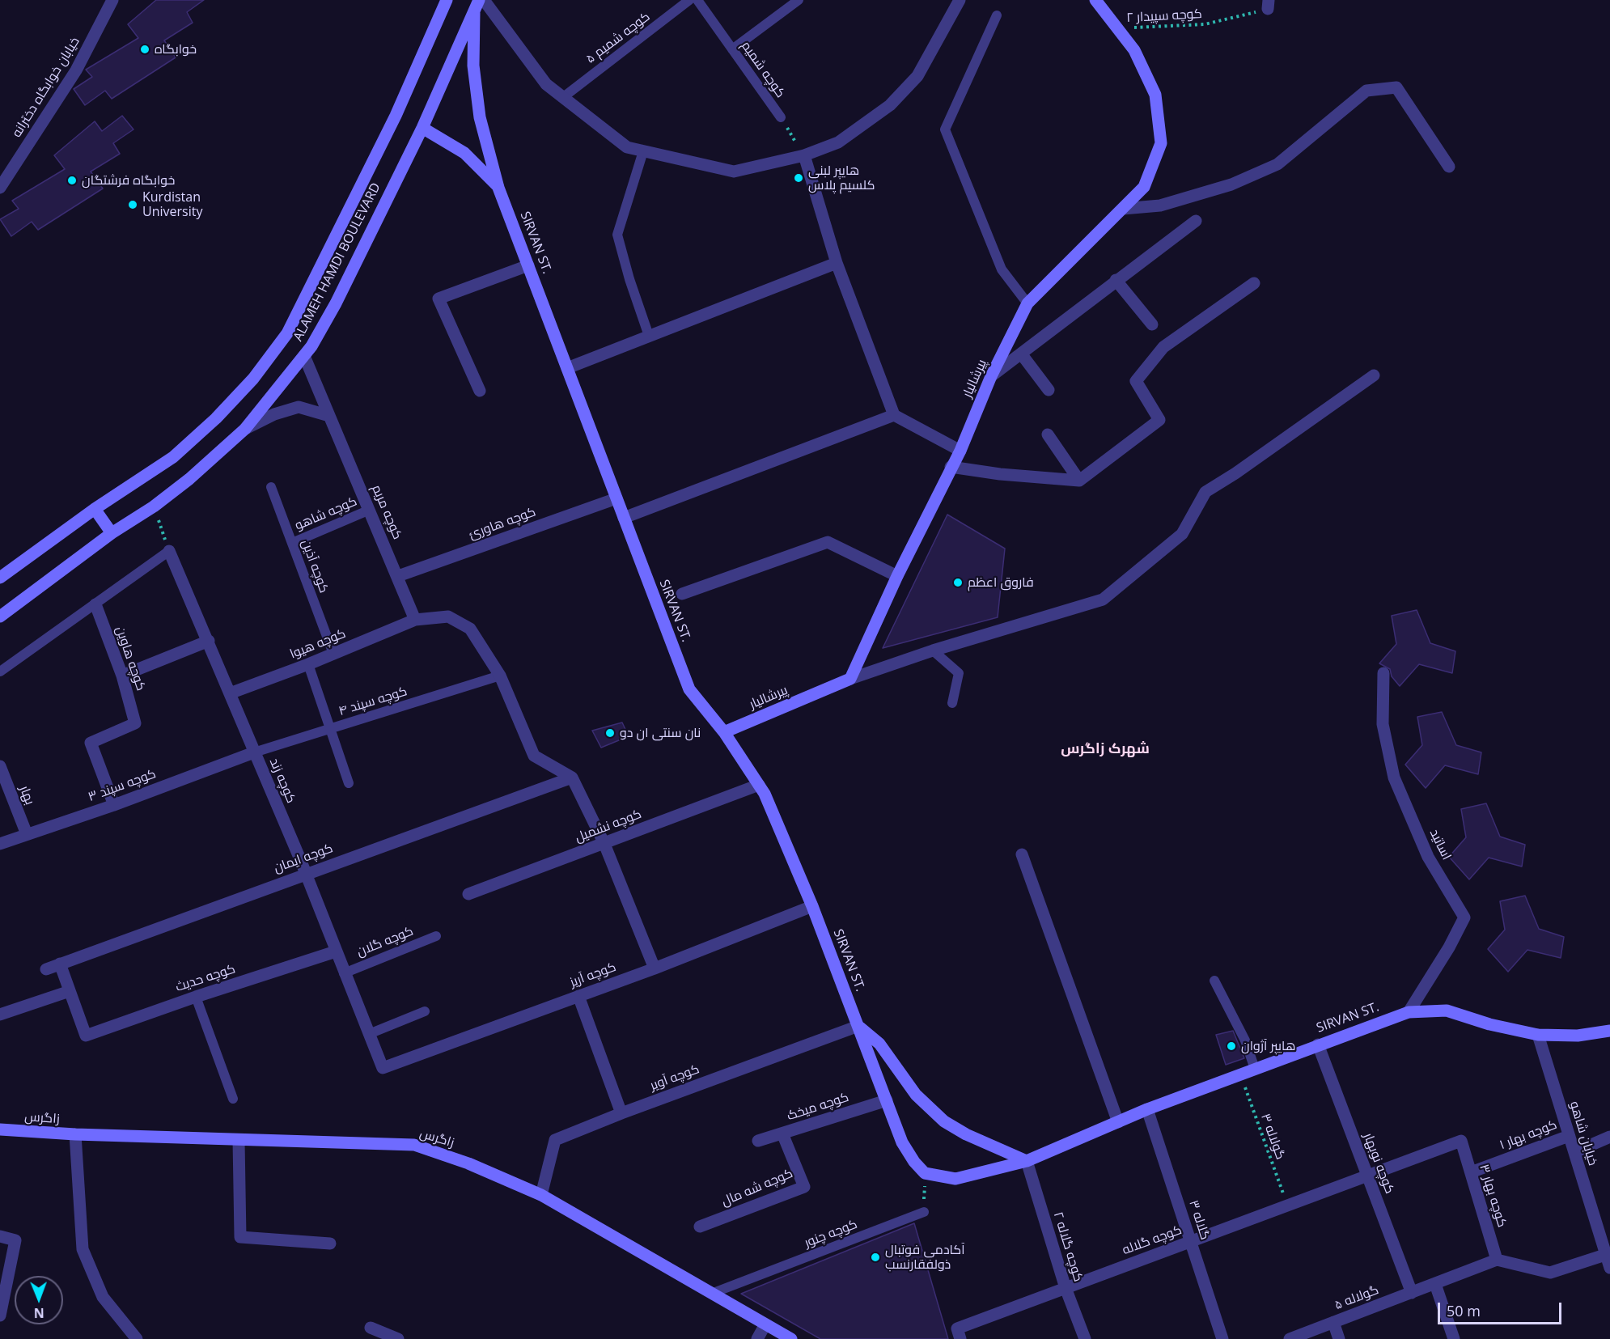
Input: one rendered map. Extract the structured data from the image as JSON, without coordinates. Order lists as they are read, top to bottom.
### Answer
{
  "streets": {
    "street": [
      "خیابان خوابگاه دخترانه",
      "SIRVAN ST.",
      "ALAMEH HAMDI BOULEVARD",
      "پیرشالیار",
      "کوچه مریم",
      "کوچه هاورئ",
      "کوچه هیوا",
      "کوچه هاوین",
      "کوچه زند",
      "کوچه سپند ۳",
      "بهار",
      "کوچه نشمیل",
      "اساتید",
      "کوچه ایمان",
      "کوچه آریز",
      "کوچه حدیث",
      "کوچه آویر",
      "کوچه میخک",
      "زاگرس",
      "خیابان شاهو",
      "کوچه بهار ۱",
      "کوچه نوبهار",
      "کوچه شه مال",
      "کوچه بهار ۳",
      "گلاله ۳",
      "کوچه گلاله",
      "کوچه گلاله ۲",
      "گولاله ۵"
    ],
    "lane": [
      "کوچه شمیم ۵",
      "کوچه شمیم",
      "کوچه شاهو",
      "کوچه آذین",
      "کوچه سپند ۴",
      "کوچه گلان",
      "کوچه چنور"
    ],
    "path": ["کوچه سپیدار ۲", "گولاله ۳"]
  },
  "crossings": [
    ["کوچه سپیدار ۲", "پیرشالیار"],
    ["SIRVAN ST.", "ALAMEH HAMDI BOULEVARD"],
    ["SIRVAN ST.", "پیرشالیار"],
    ["SIRVAN ST.", "کوچه هاورئ"],
    ["SIRVAN ST.", "کوچه نشمیل"],
    ["SIRVAN ST.", "اساتید"],
    ["SIRVAN ST.", "کوچه آریز"],
    ["SIRVAN ST.", "کوچه آویر"],
    ["SIRVAN ST.", "کوچه میخک"],
    ["SIRVAN ST.", "خیابان شاهو"],
    ["SIRVAN ST.", "گولاله ۳"],
    ["SIRVAN ST.", "کوچه نوبهار"],
    ["SIRVAN ST.", "گلاله ۳"],
    ["SIRVAN ST.", "کوچه گلاله ۲"],
    ["ALAMEH HAMDI BOULEVARD", "کوچه مریم"],
    ["کوچه مریم", "کوچه شاهو"],
    ["کوچه مریم", "کوچه هاورئ"],
    ["کوچه مریم", "کوچه هیوا"],
    ["کوچه شاهو", "کوچه آذین"],
    ["کوچه آذین", "کوچه هیوا"],
    ["کوچه هیوا", "کوچه سپند ۴"],
    ["کوچه هیوا", "کوچه زند"],
    ["کوچه هیوا", "کوچه ایمان"],
    ["کوچه هاوین", "کوچه سپند ۳"],
    ["کوچه سپند ۴", "کوچه زند"],
    ["کوچه سپند ۴", "کوچه سپند ۳"],
    ["کوچه زند", "کوچه سپند ۳"],
    ["کوچه زند", "کوچه ایمان"],
    ["کوچه زند", "کوچه گلان"],
    ["کوچه زند", "کوچه آریز"],
    ["کوچه زند", "کوچه حدیث"],
    ["کوچه سپند ۳", "بهار"],
    ["کوچه آویر", "زاگرس"],
    ["کوچه میخک", "کوچه شه مال"],
    ["زاگرس", "کوچه چنور"],
    ["خیابان شاهو", "کوچه بهار ۱"],
    ["کوچه بهار ۱", "کوچه بهار ۳"],
    ["گولاله ۳", "کوچه گلاله"],
    ["کوچه نوبهار", "کوچه بهار ۳"],
    ["کوچه نوبهار", "کوچه گلاله"],
    ["کوچه نوبهار", "گولاله ۵"],
    ["کوچه بهار ۳", "کوچه گلاله"],
    ["کوچه بهار ۳", "گولاله ۵"],
    ["گلاله ۳", "کوچه گلاله"],
    ["کوچه گلاله", "کوچه گلاله ۲"]
  ],
  "districts": ["شهرک زاگرس"],
  "places": [
    "خوابگاه",
    "هایپر لبنی کلسیم پلاس",
    "خوابگاه فرشتگان",
    "Kurdistan University",
    "فاروق اعظم",
    "نان سنتی ان دو",
    "هایپر آژوان",
    "آکادمی فوتبال ذولفقارنسب"
  ],
  "scale_bar": "50 m",
  "north": "bottom"
}
